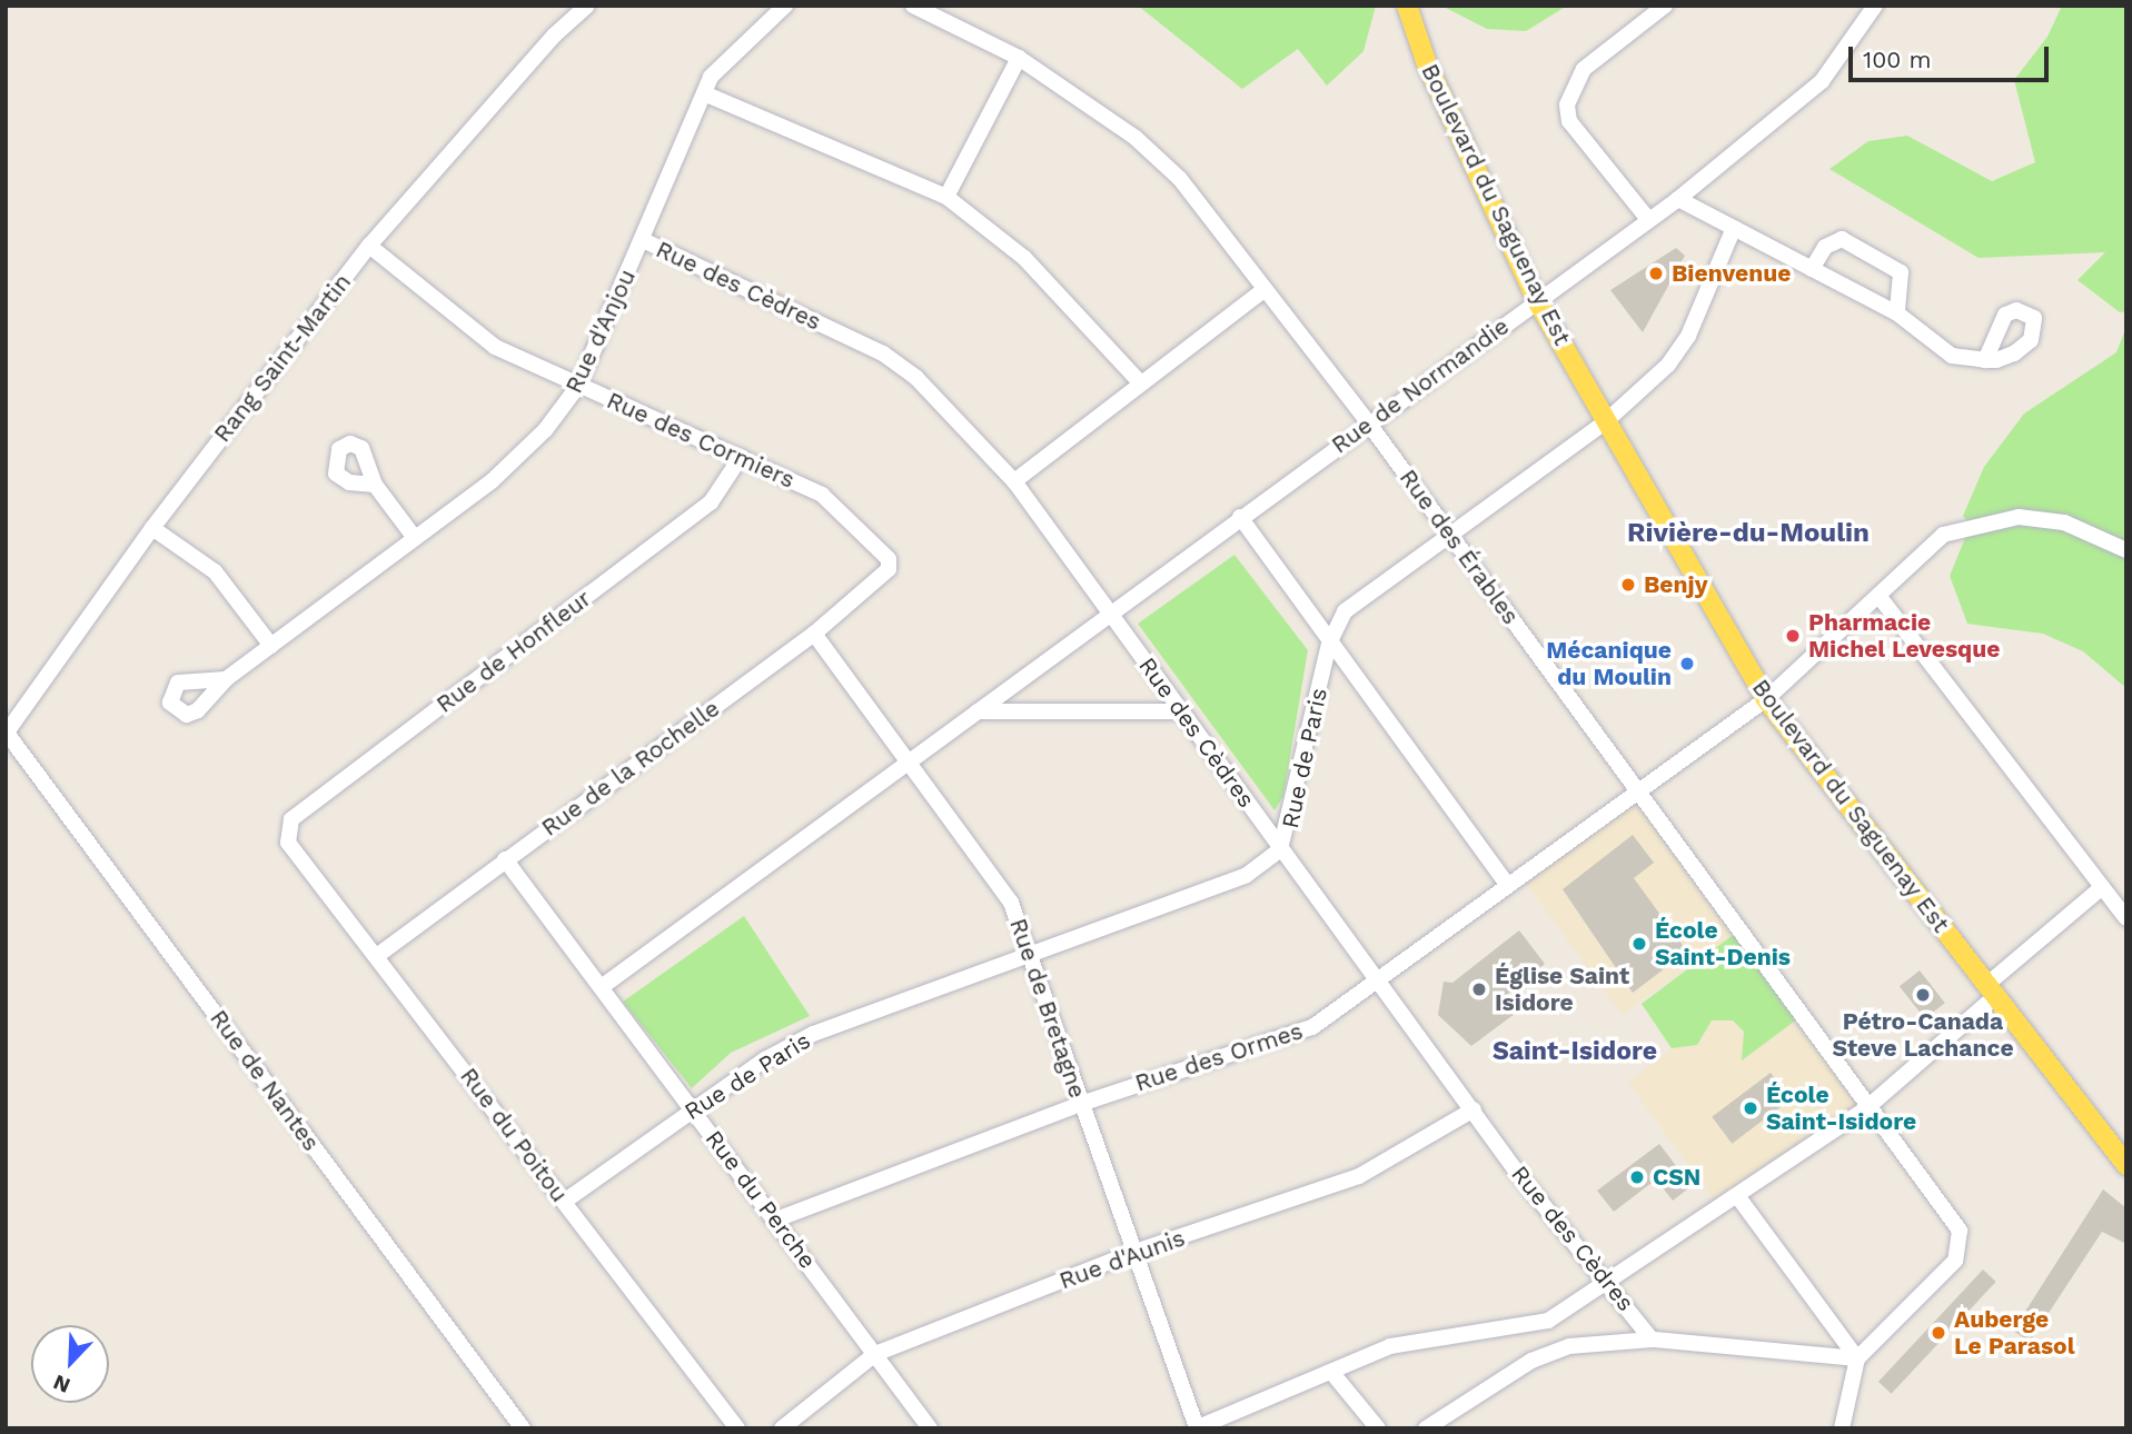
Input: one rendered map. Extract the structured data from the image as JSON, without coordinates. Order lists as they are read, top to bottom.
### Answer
{
  "streets": {
    "main road": ["Boulevard du Saguenay Est"],
    "street": [
      "Rue des Cèdres",
      "Rue d'Anjou",
      "Rang Saint-Martin",
      "Rue de Normandie",
      "Rue des Cormiers",
      "Rue des Érables",
      "Rue de Honfleur",
      "Rue de Paris",
      "Rue de la Rochelle",
      "Rue de Bretagne",
      "Rue des Ormes",
      "Rue de Nantes",
      "Rue du Poitou",
      "Rue du Perche",
      "Rue d'Aunis"
    ]
  },
  "crossings": [
    ["Boulevard du Saguenay Est", "Rue de Normandie"],
    ["Boulevard du Saguenay Est", "Rue de Paris"],
    ["Boulevard du Saguenay Est", "Rue des Ormes"],
    ["Rue des Cèdres", "Rue d'Anjou"],
    ["Rue des Cèdres", "Rue de Normandie"],
    ["Rue des Cèdres", "Rue de Paris"],
    ["Rue des Cèdres", "Rue des Ormes"],
    ["Rue des Cèdres", "Rue d'Aunis"],
    ["Rue d'Anjou", "Rue des Cormiers"],
    ["Rang Saint-Martin", "Rue des Cormiers"],
    ["Rang Saint-Martin", "Rue de Nantes"],
    ["Rue de Normandie", "Rue des Érables"],
    ["Rue de Normandie", "Rue de Bretagne"],
    ["Rue de Normandie", "Rue du Perche"],
    ["Rue des Cormiers", "Rue de Honfleur"],
    ["Rue des Cormiers", "Rue de la Rochelle"],
    ["Rue des Érables", "Rue de Paris"],
    ["Rue des Érables", "Rue des Ormes"],
    ["Rue de Honfleur", "Rue du Poitou"],
    ["Rue de Paris", "Rue de Bretagne"],
    ["Rue de Paris", "Rue du Poitou"],
    ["Rue de Paris", "Rue du Perche"],
    ["Rue de la Rochelle", "Rue de Bretagne"],
    ["Rue de la Rochelle", "Rue du Poitou"],
    ["Rue de la Rochelle", "Rue du Perche"],
    ["Rue de Bretagne", "Rue des Ormes"],
    ["Rue de Bretagne", "Rue d'Aunis"],
    ["Rue des Ormes", "Rue du Perche"],
    ["Rue du Perche", "Rue d'Aunis"]
  ],
  "districts": ["Rivière-du-Moulin", "Saint-Isidore"],
  "places": [
    "Bienvenue",
    "Benjy",
    "Pharmacie Michel Levesque",
    "Mécanique du Moulin",
    "École Saint-Denis",
    "Église Saint Isidore",
    "Pétro-Canada Steve Lachance",
    "École Saint-Isidore",
    "CSN",
    "Auberge Le Parasol"
  ],
  "scale_bar": "100 m",
  "north": "bottom left"
}
